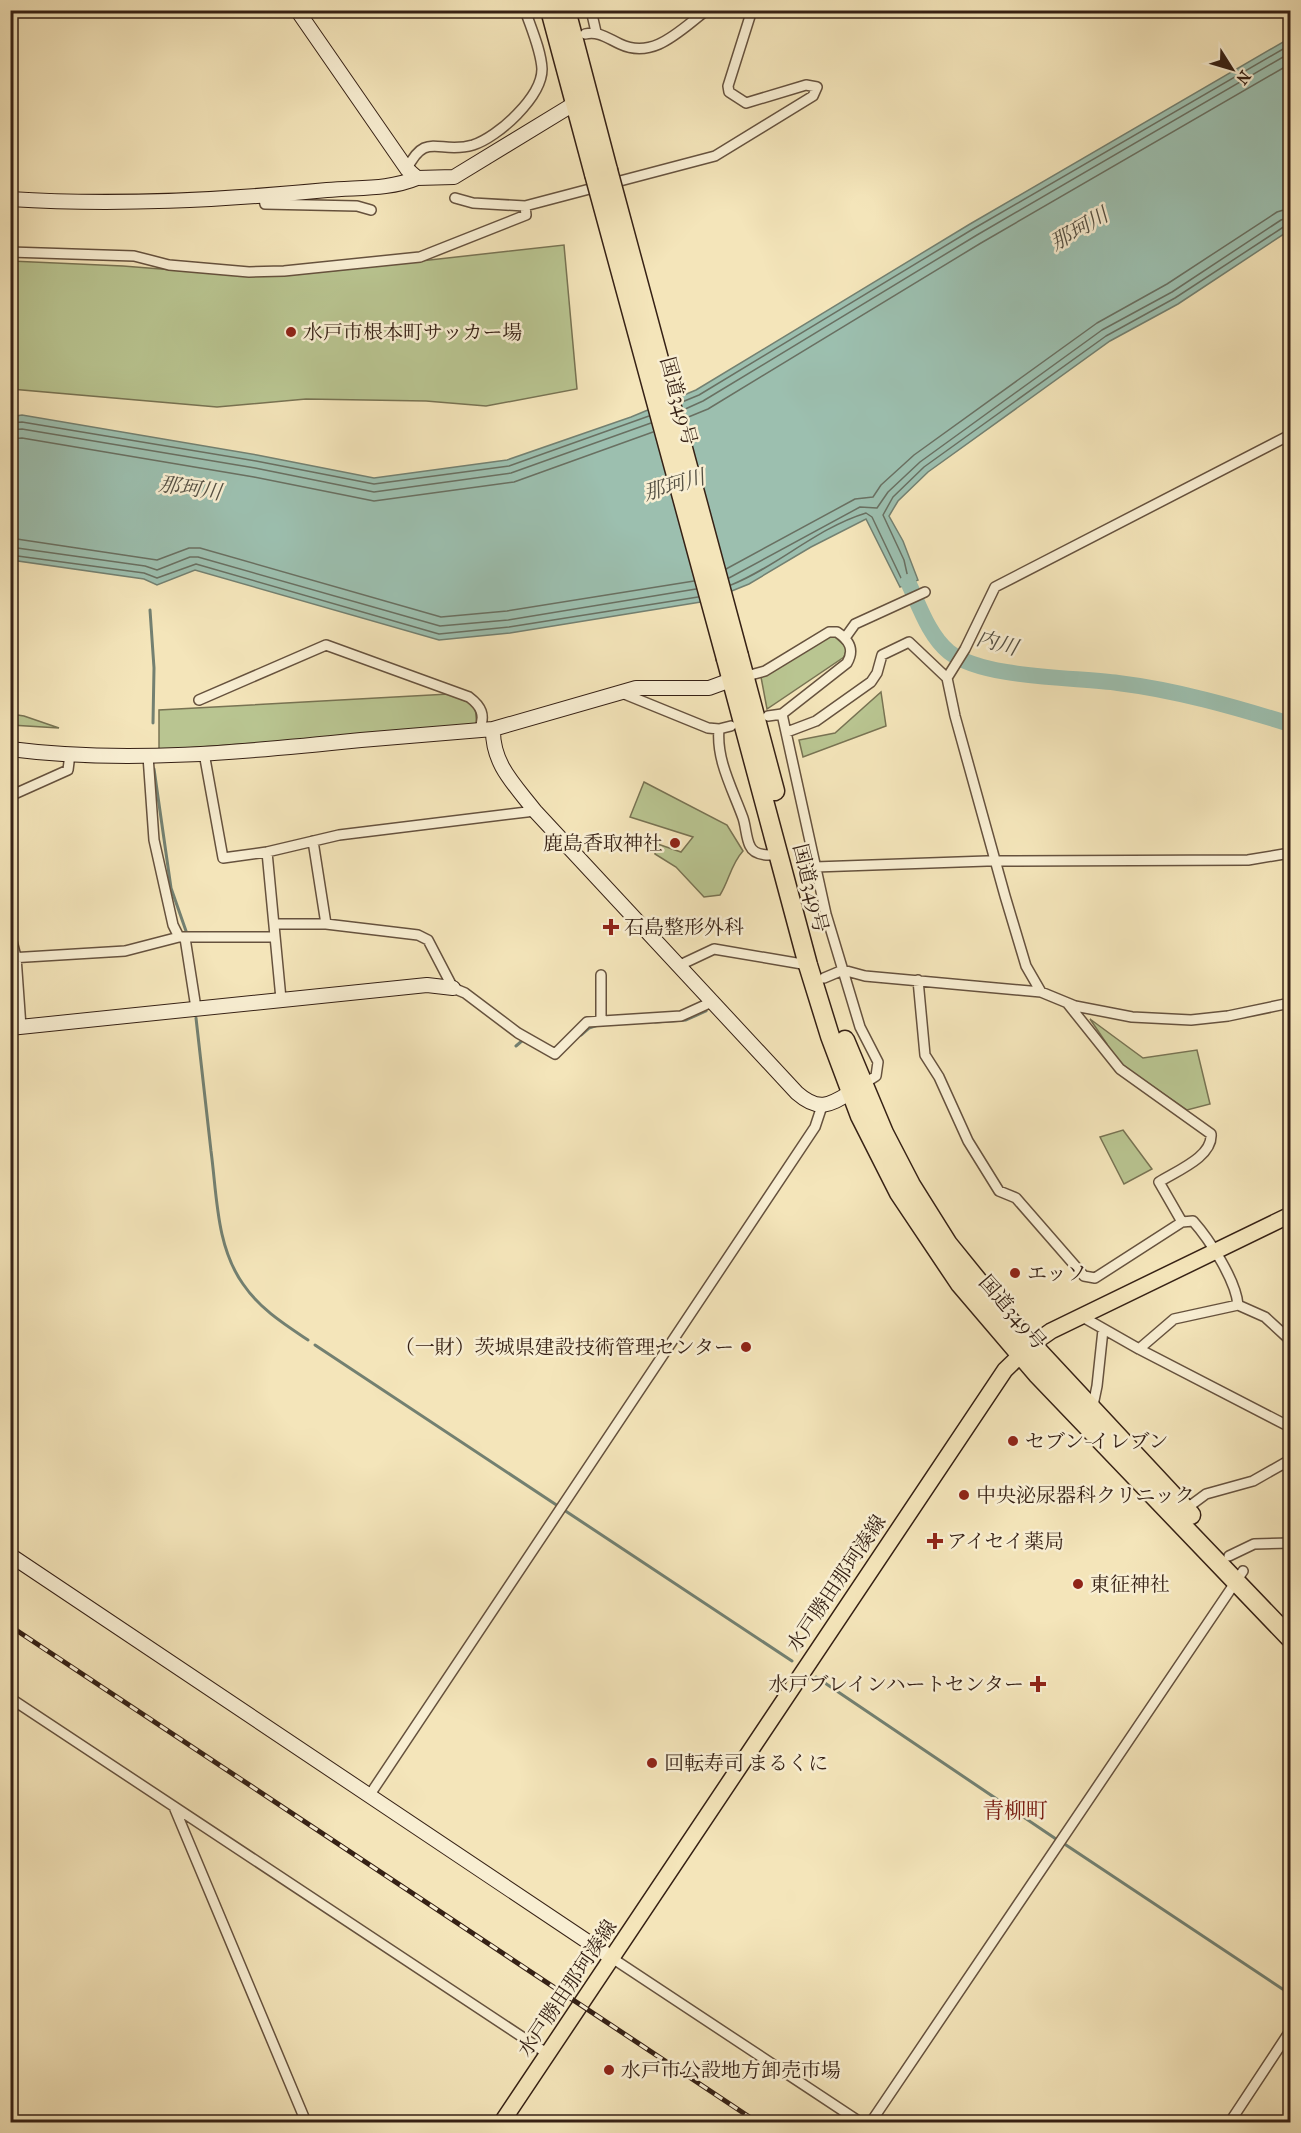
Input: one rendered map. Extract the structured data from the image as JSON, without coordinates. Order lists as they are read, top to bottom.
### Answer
{
  "streets": {
    "highway": ["国道349号"],
    "main road": ["水戸勝田那珂湊線"]
  },
  "crossings": [
    ["国道349号", "水戸勝田那珂湊線"]
  ],
  "districts": ["青柳町"],
  "water": ["那珂川", "内川"],
  "places": {
    "other": [
      "水戸市根本町サッカー場",
      "鹿島香取神社",
      "エッソ",
      "（一財）茨城県建設技術管理センター",
      "セブン-イレブン",
      "中央泌尿器科クリニック",
      "東征神社",
      "回転寿司 まるくに",
      "水戸市公設地方卸売市場"
    ],
    "health": ["石島整形外科", "アイセイ薬局", "水戸ブレインハートセンター"]
  },
  "north": "bottom right"
}
